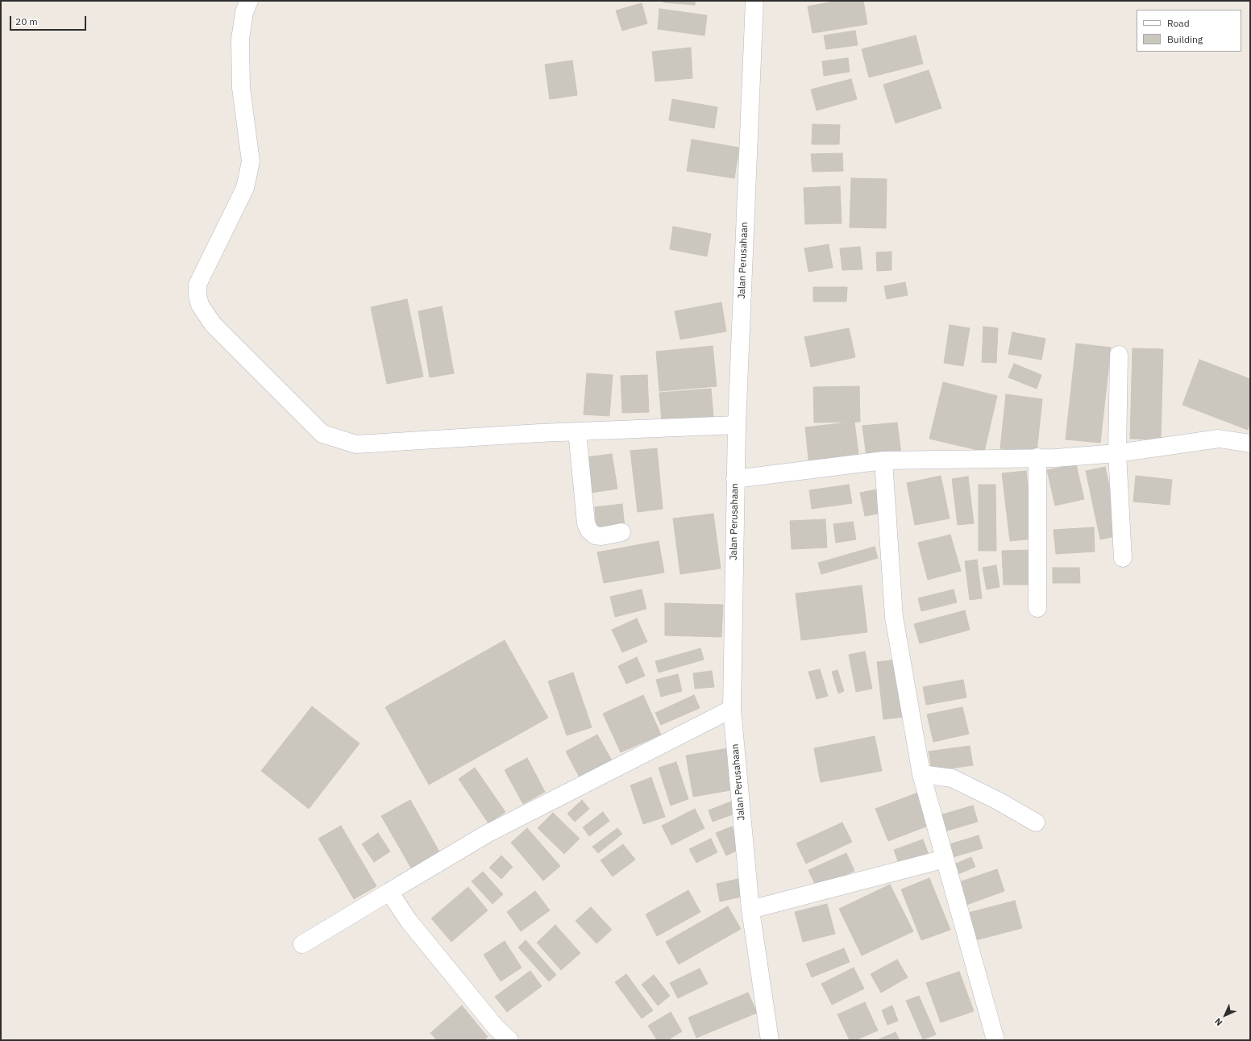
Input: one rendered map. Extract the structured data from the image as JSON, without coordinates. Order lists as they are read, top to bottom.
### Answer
{
  "streets": {
    "street": ["Jalan Perusahaan"]
  },
  "legend": ["Road", "Building"],
  "scale_bar": "20 m",
  "north": "bottom left"
}
